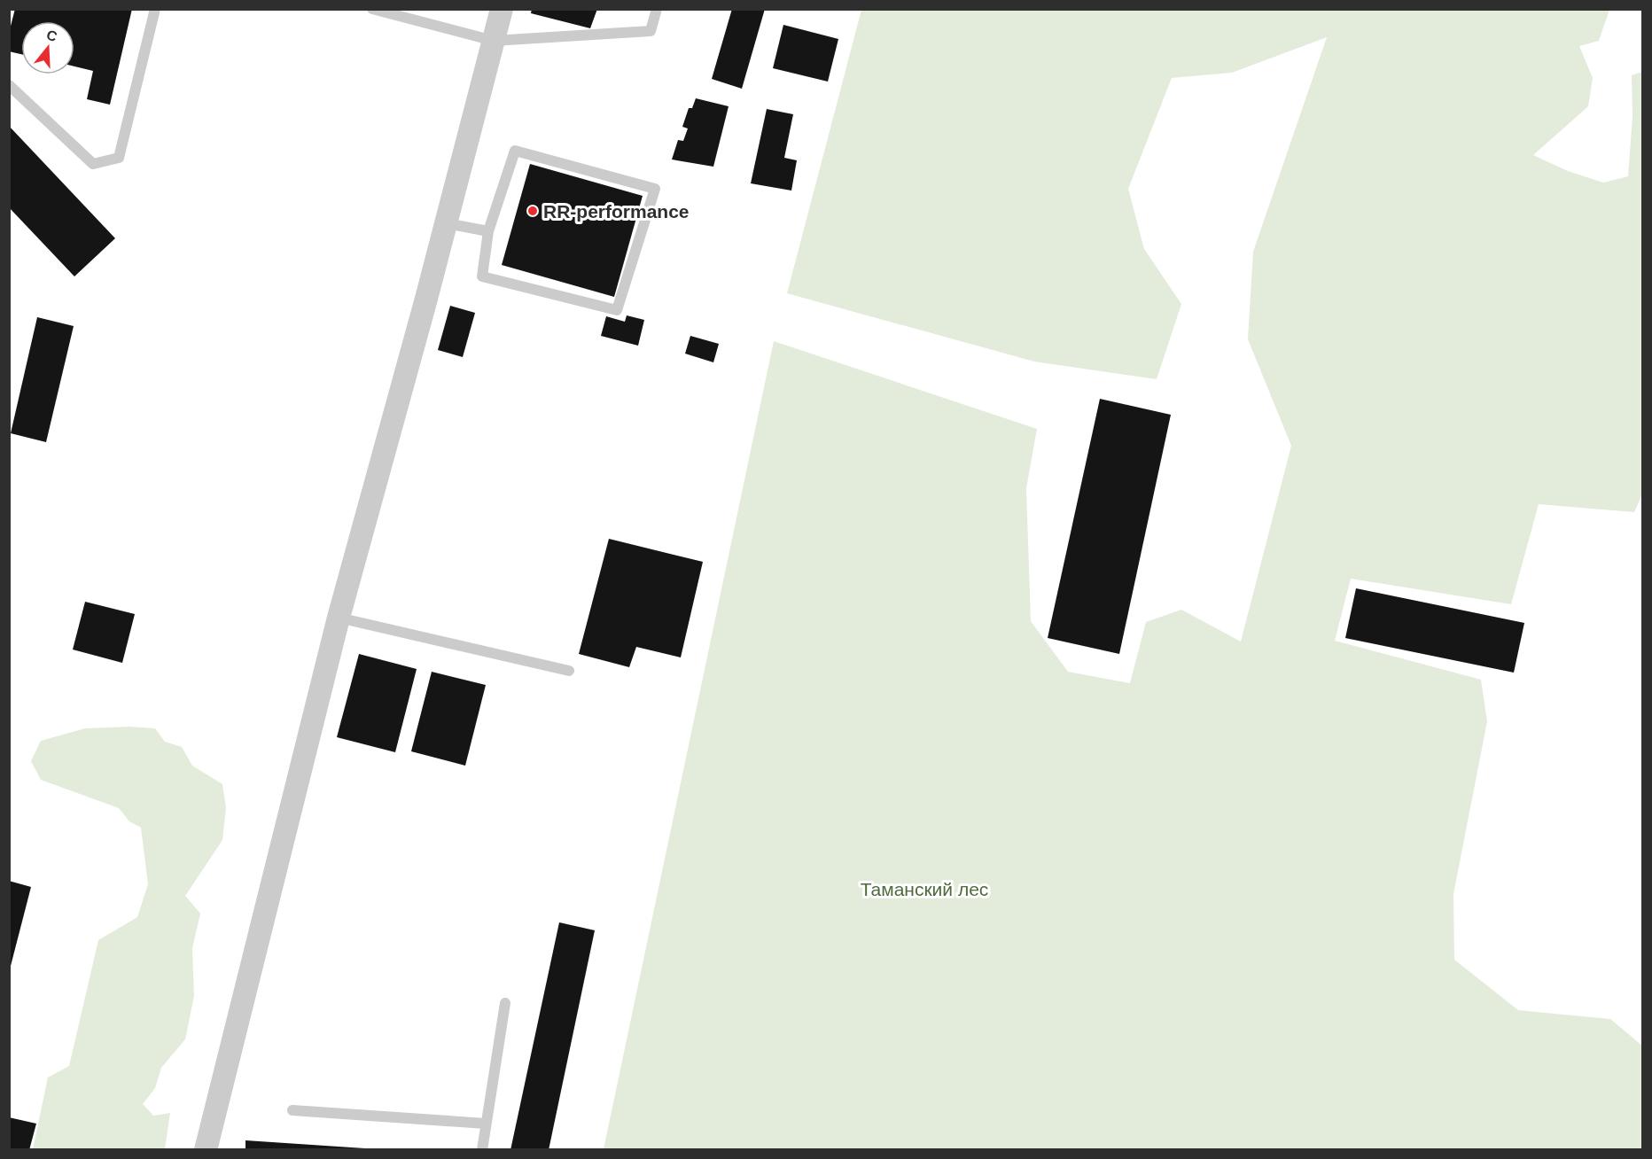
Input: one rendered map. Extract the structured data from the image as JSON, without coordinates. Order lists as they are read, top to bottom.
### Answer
{
  "parks": ["Таманский лес"],
  "places": ["RR-performance"],
  "north": "top"
}
